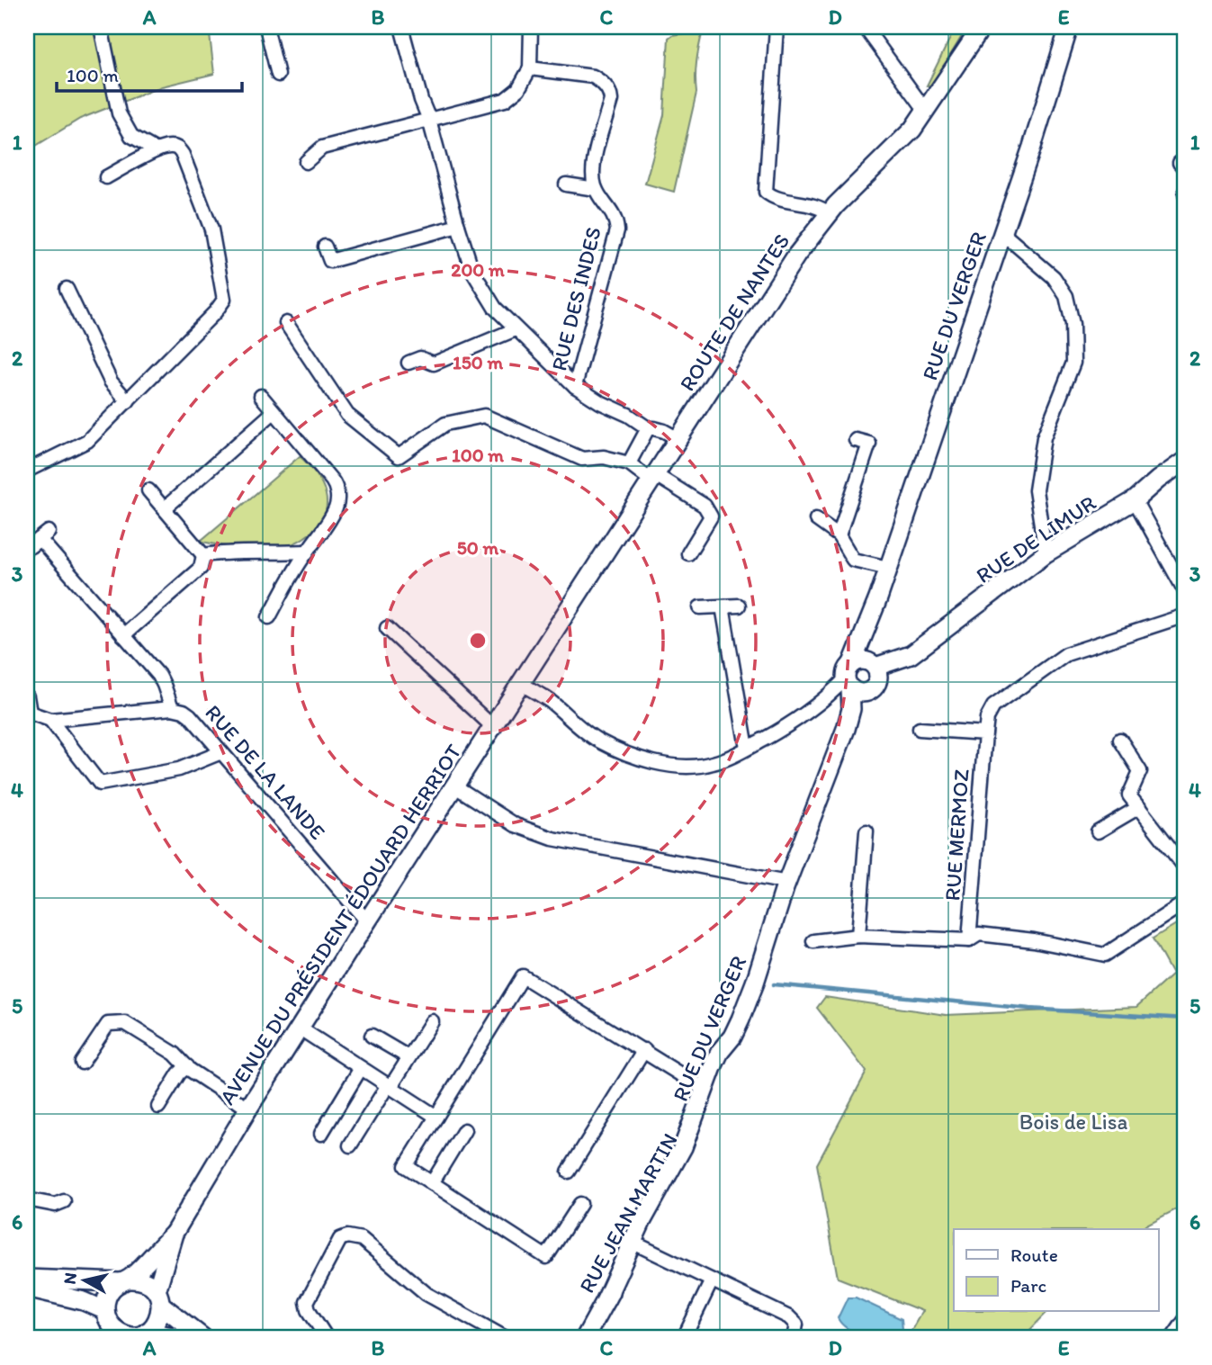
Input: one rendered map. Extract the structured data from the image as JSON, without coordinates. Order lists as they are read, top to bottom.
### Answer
{
  "streets": {
    "main road": [
      "RUE DU VERGER",
      "ROUTE DE NANTES",
      "RUE DE LIMUR",
      "AVENUE DU PRÉSIDENT ÉDOUARD HERRIOT",
      "RUE JEAN MARTIN"
    ],
    "street": ["RUE DES INDES", "RUE DE LA LANDE", "RUE MERMOZ"]
  },
  "crossings": [
    ["RUE DU VERGER", "RUE DE LIMUR"],
    ["RUE DU VERGER", "RUE JEAN MARTIN"],
    ["ROUTE DE NANTES", "AVENUE DU PRÉSIDENT ÉDOUARD HERRIOT"],
    ["RUE DE LA LANDE", "AVENUE DU PRÉSIDENT ÉDOUARD HERRIOT"]
  ],
  "parks": ["Bois de Lisa"],
  "legend": ["Route", "Parc"],
  "scale_bar": "100 m",
  "north": "left",
  "grid": {
    "columns": [
      "A",
      "B",
      "C",
      "D",
      "E"
    ],
    "rows": [
      "1",
      "2",
      "3",
      "4",
      "5",
      "6"
    ]
  },
  "rings": [
    "200 m",
    "150 m",
    "100 m",
    "50 m"
  ]
}
